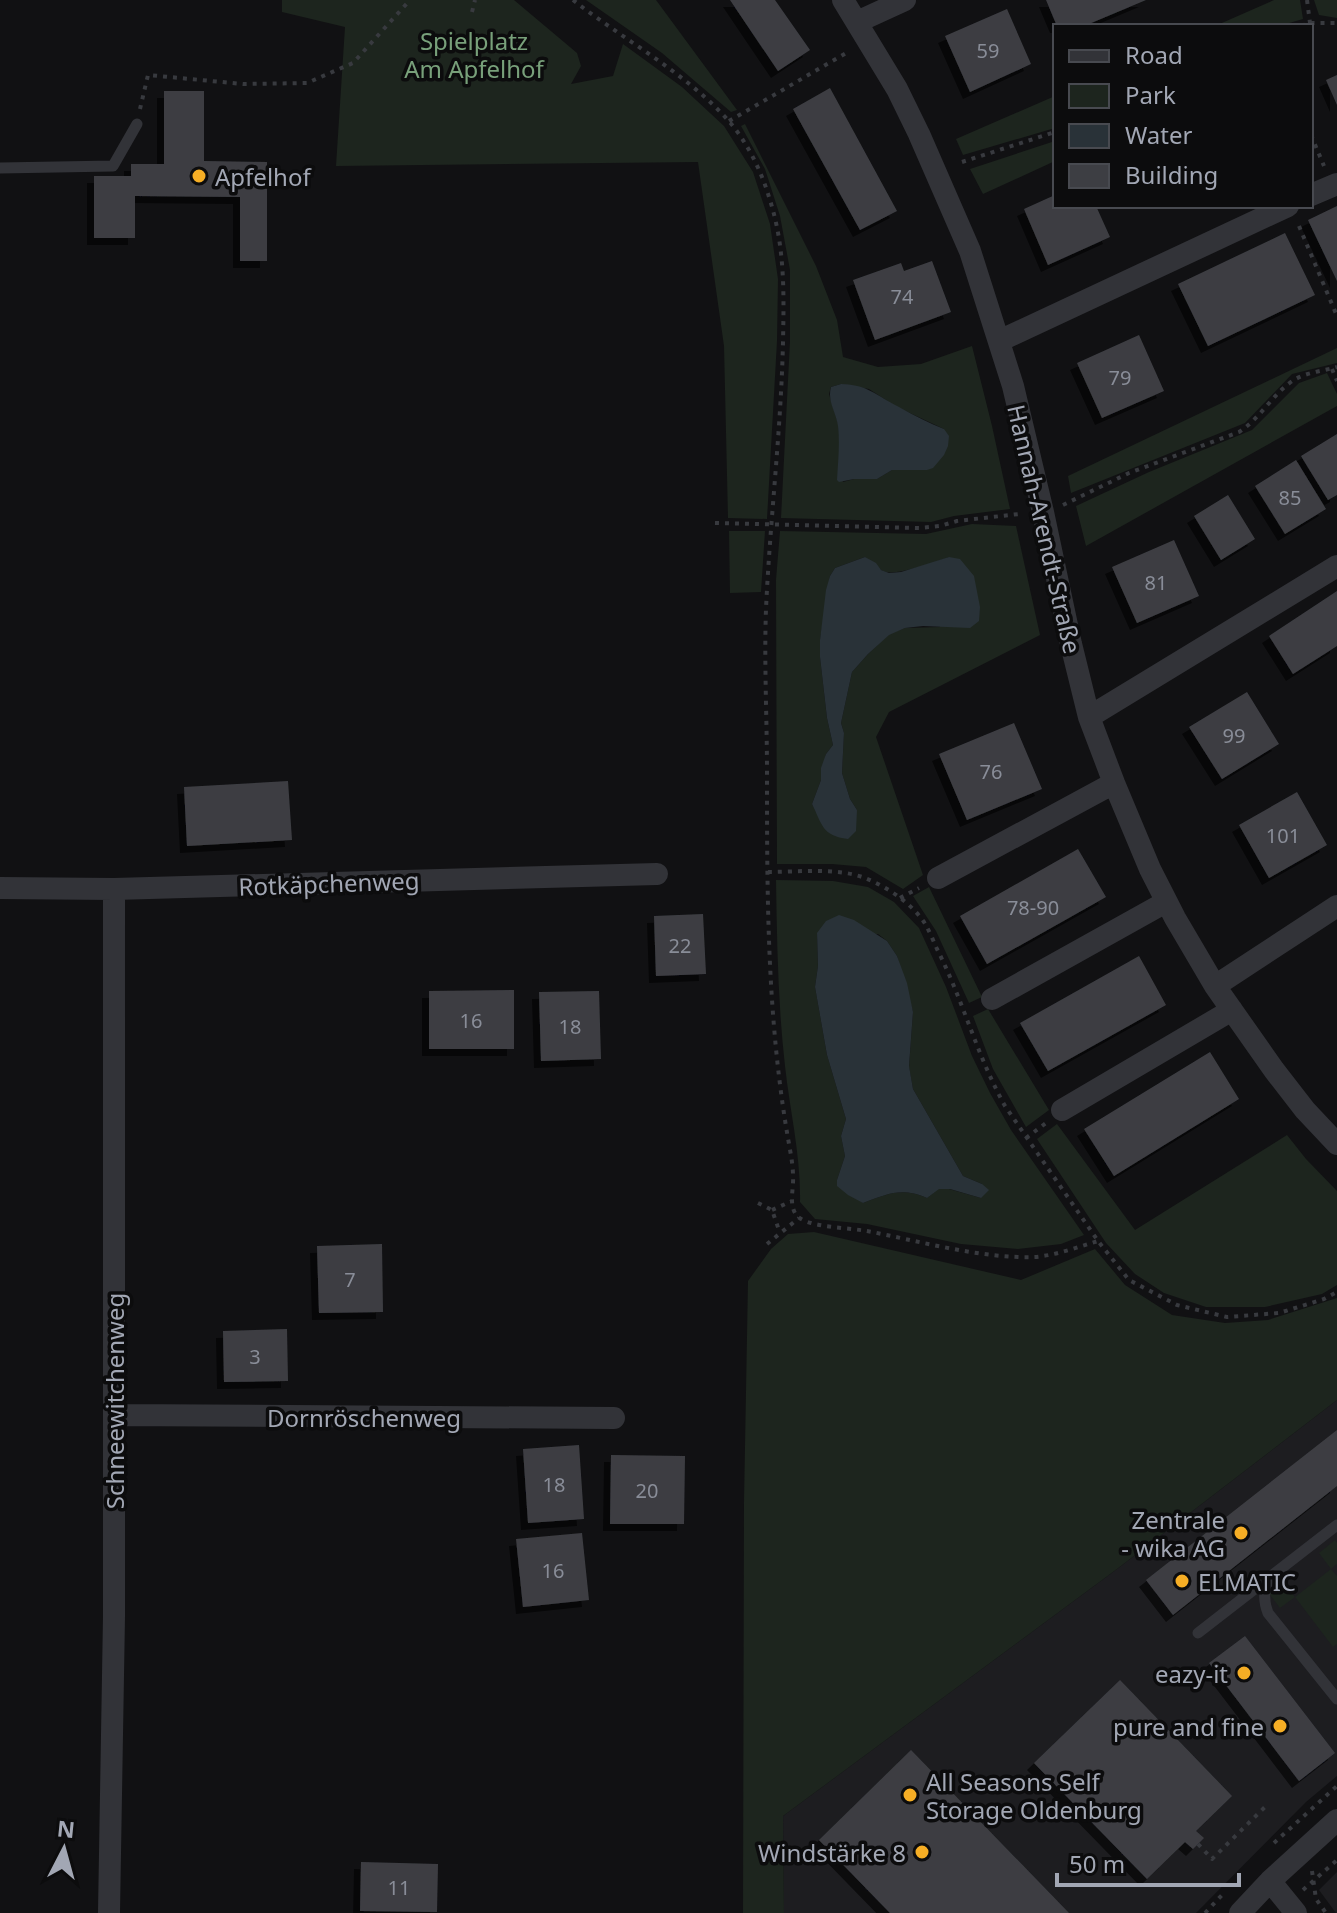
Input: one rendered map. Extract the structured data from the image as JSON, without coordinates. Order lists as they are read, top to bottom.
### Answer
{
  "streets": {
    "street": [
      "Hannah-Arendt-Straße",
      "Rotkäpchenweg",
      "Schneewitchenweg",
      "Dornröschenweg"
    ]
  },
  "crossings": [
    ["Rotkäpchenweg", "Schneewitchenweg"],
    ["Schneewitchenweg", "Dornröschenweg"]
  ],
  "parks": ["Spielplatz Am Apfelhof"],
  "places": [
    "Apfelhof",
    "Zentrale - wika AG",
    "ELMATIC",
    "eazy-it",
    "pure and fine",
    "All Seasons Self Storage Oldenburg",
    "Windstärke 8"
  ],
  "house_numbers": [
    "59",
    "74",
    "79",
    "85",
    "81",
    "99",
    "76",
    "101",
    "78-90",
    "22",
    "16",
    "18",
    "7",
    "3",
    "18",
    "20",
    "16",
    "11"
  ],
  "legend": [
    "Road",
    "Park",
    "Water",
    "Building"
  ],
  "scale_bar": "50 m",
  "north": "top"
}
